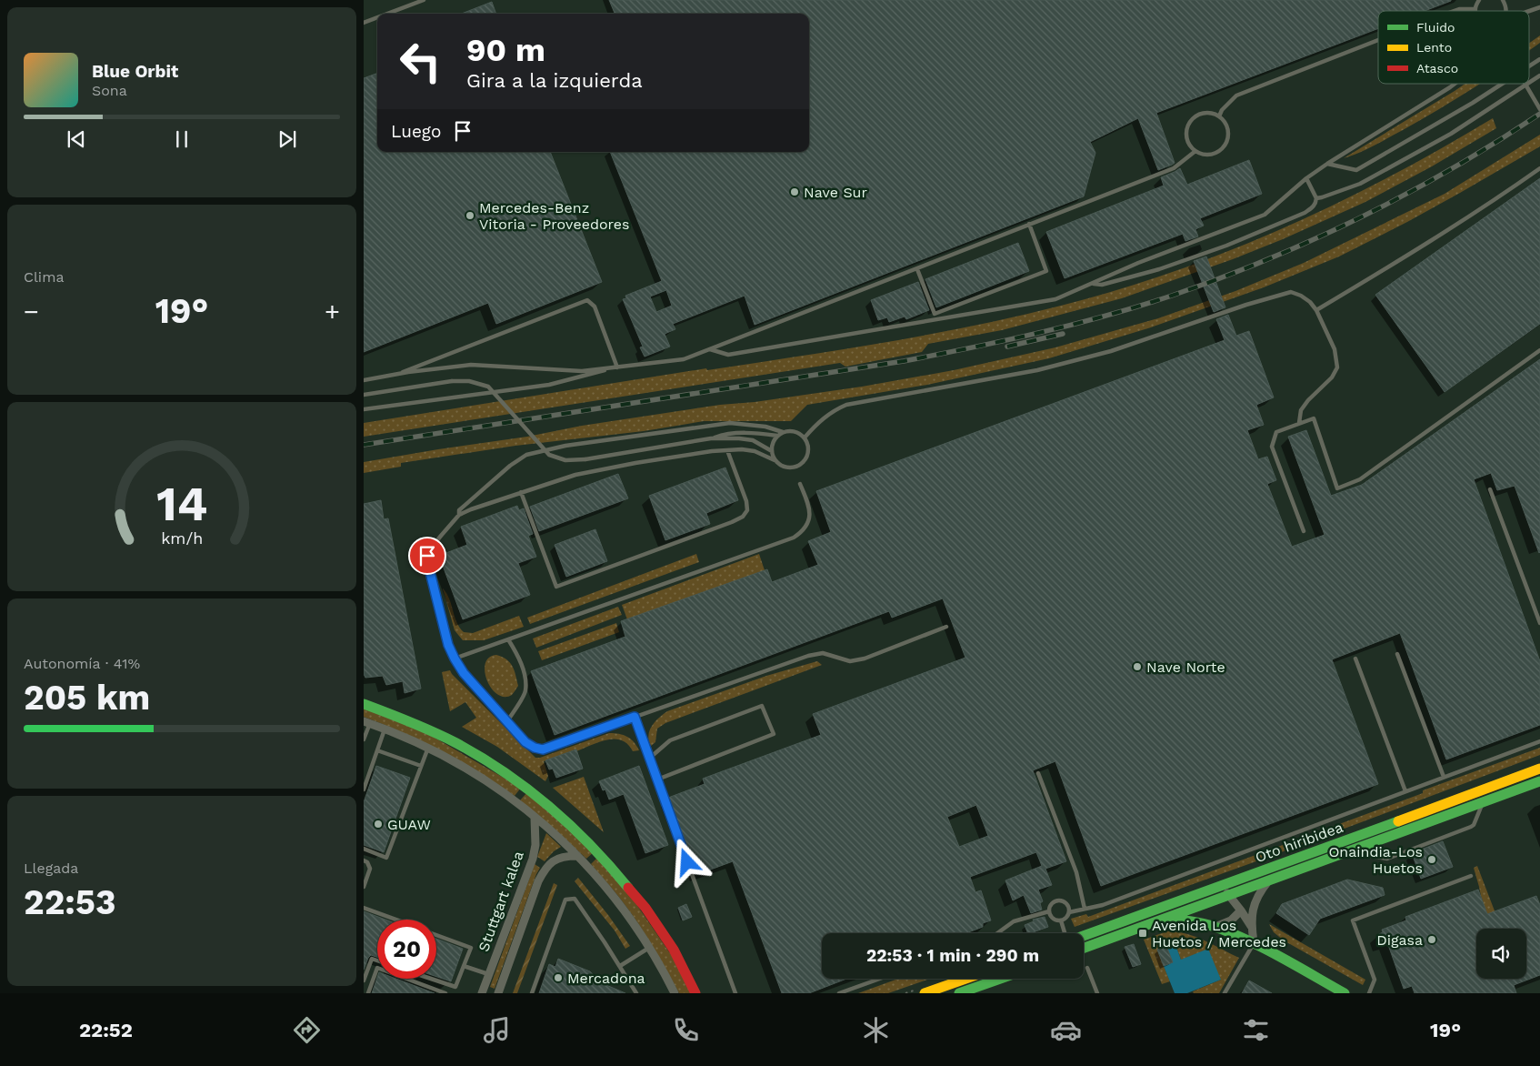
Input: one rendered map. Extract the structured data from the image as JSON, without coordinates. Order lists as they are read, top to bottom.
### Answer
{
  "streets": {
    "street": ["Oto hiribidea", "Stuttgart kalea"]
  },
  "places": {
    "other": [
      "Nave Sur",
      "Mercedes-Benz Vitoria - Proveedores",
      "Nave Norte",
      "GUAW",
      "Onaindia-Los Huetos",
      "Digasa",
      "Mercadona"
    ],
    "transit": ["Avenida Los Huetos / Mercedes"]
  },
  "legend": ["Fluido", "Lento", "Atasco"],
  "page": {
    "turn": ["90 m", "Gira a la izquierda"],
    "song": ["Blue Orbit", "Sona"],
    "then": "Luego",
    "tile": [
      "Clima",
      ["Autonomía · 41%", "205 km"],
      ["Llegada", "22:53"]
    ],
    "heat": ["−", "19°", "+"],
    "limit": "20",
    "trip": "22:53 · 1 min · 290 m",
    "tabs": ["22:52", "19°"],
    "gauge": ["14", "km/h"]
  }
}
